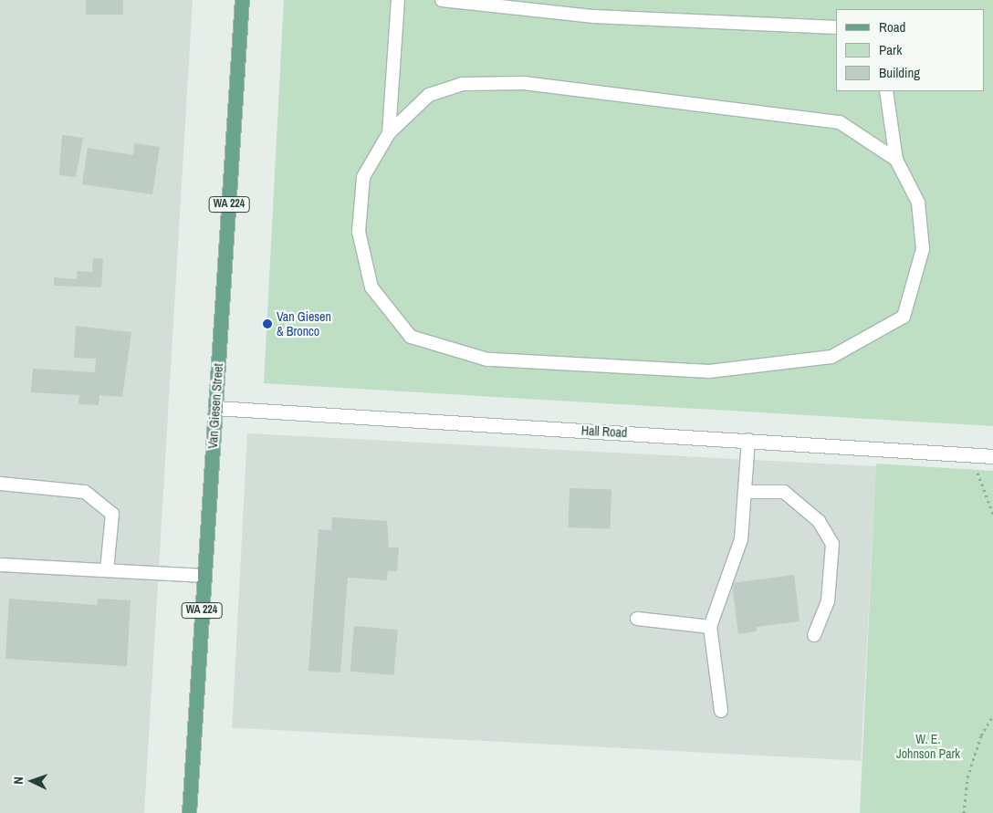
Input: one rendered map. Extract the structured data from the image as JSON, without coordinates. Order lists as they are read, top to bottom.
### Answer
{
  "streets": {
    "main road": ["WA 224", "Van Giesen Street"],
    "street": ["Hall Road"]
  },
  "crossings": [
    ["Van Giesen Street", "Hall Road"]
  ],
  "parks": ["W. E. Johnson Park"],
  "places": ["Van Giesen & Bronco"],
  "legend": ["Road", "Park", "Building"],
  "north": "left"
}
